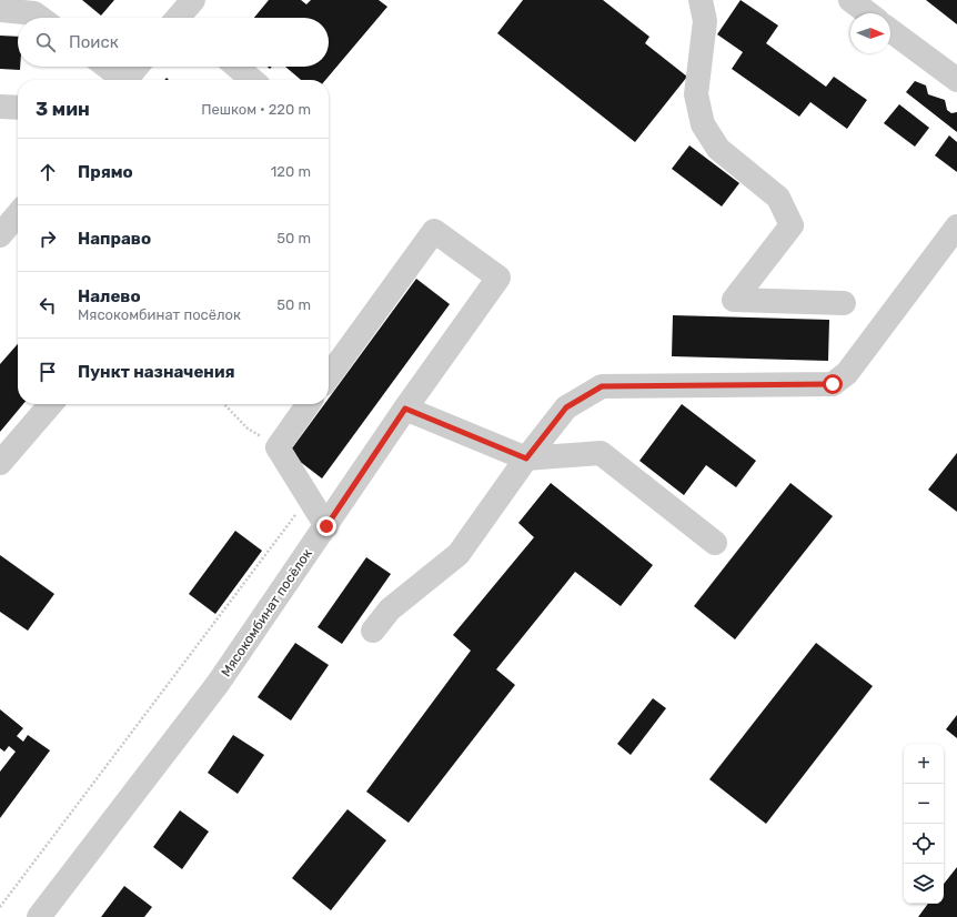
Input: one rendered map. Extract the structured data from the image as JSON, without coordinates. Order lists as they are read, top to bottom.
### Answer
{
  "streets": {
    "street": ["Мясокомбинат посёлок"]
  },
  "north": "right",
  "page": {
    "search": "Поиск",
    "heading": ["3 мин", "Пешком · 220 m"],
    "list": [
      ["Прямо", "120 m"],
      ["Направо", "50 m"],
      ["Налево", "Мясокомбинат посёлок", "50 m"],
      "Пункт назначения"
    ],
    "map_buttons": ["+", "−"]
  }
}
